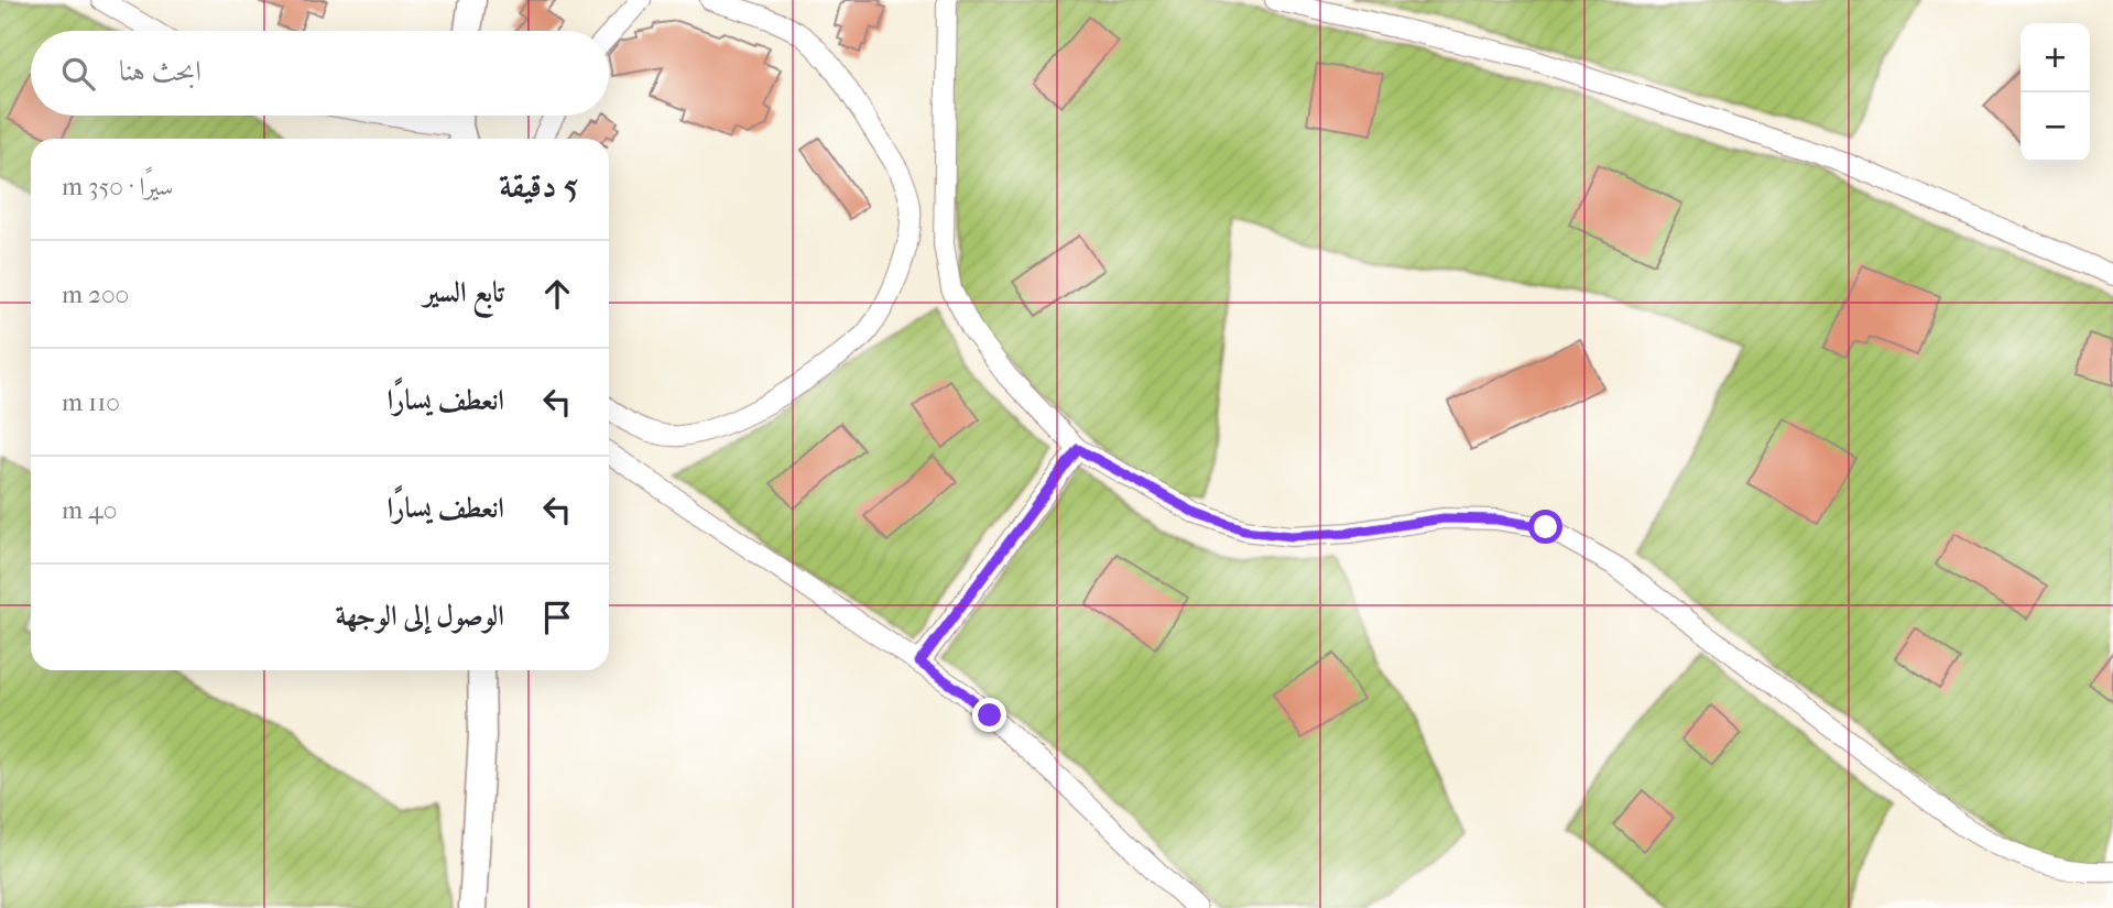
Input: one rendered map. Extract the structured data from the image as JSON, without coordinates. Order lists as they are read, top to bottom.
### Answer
{
  "page": {
    "map_buttons": ["+", "−"],
    "search": "ابحث هنا",
    "heading": ["5 دقيقة", "سيرًا · 350 m"],
    "list": [
      ["تابع السير", "200 m"],
      ["انعطف يسارًا", "110 m"],
      ["انعطف يسارًا", "40 m"],
      "الوصول إلى الوجهة"
    ]
  }
}
